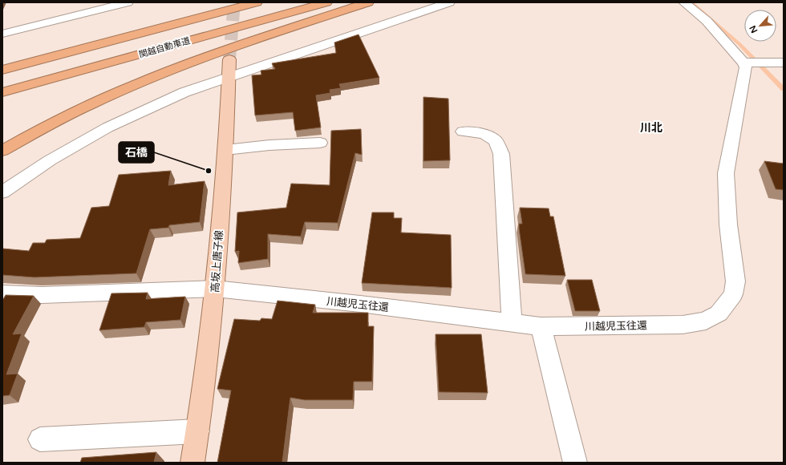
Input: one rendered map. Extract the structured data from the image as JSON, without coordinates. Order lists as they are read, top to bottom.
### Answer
{
  "streets": {
    "highway": ["関越自動車道"],
    "main road": ["高坂上唐子線"],
    "street": ["川越児玉往還"]
  },
  "crossings": [
    ["高坂上唐子線", "川越児玉往還"]
  ],
  "districts": ["川北"],
  "places": ["石橋"],
  "north": "bottom left"
}
